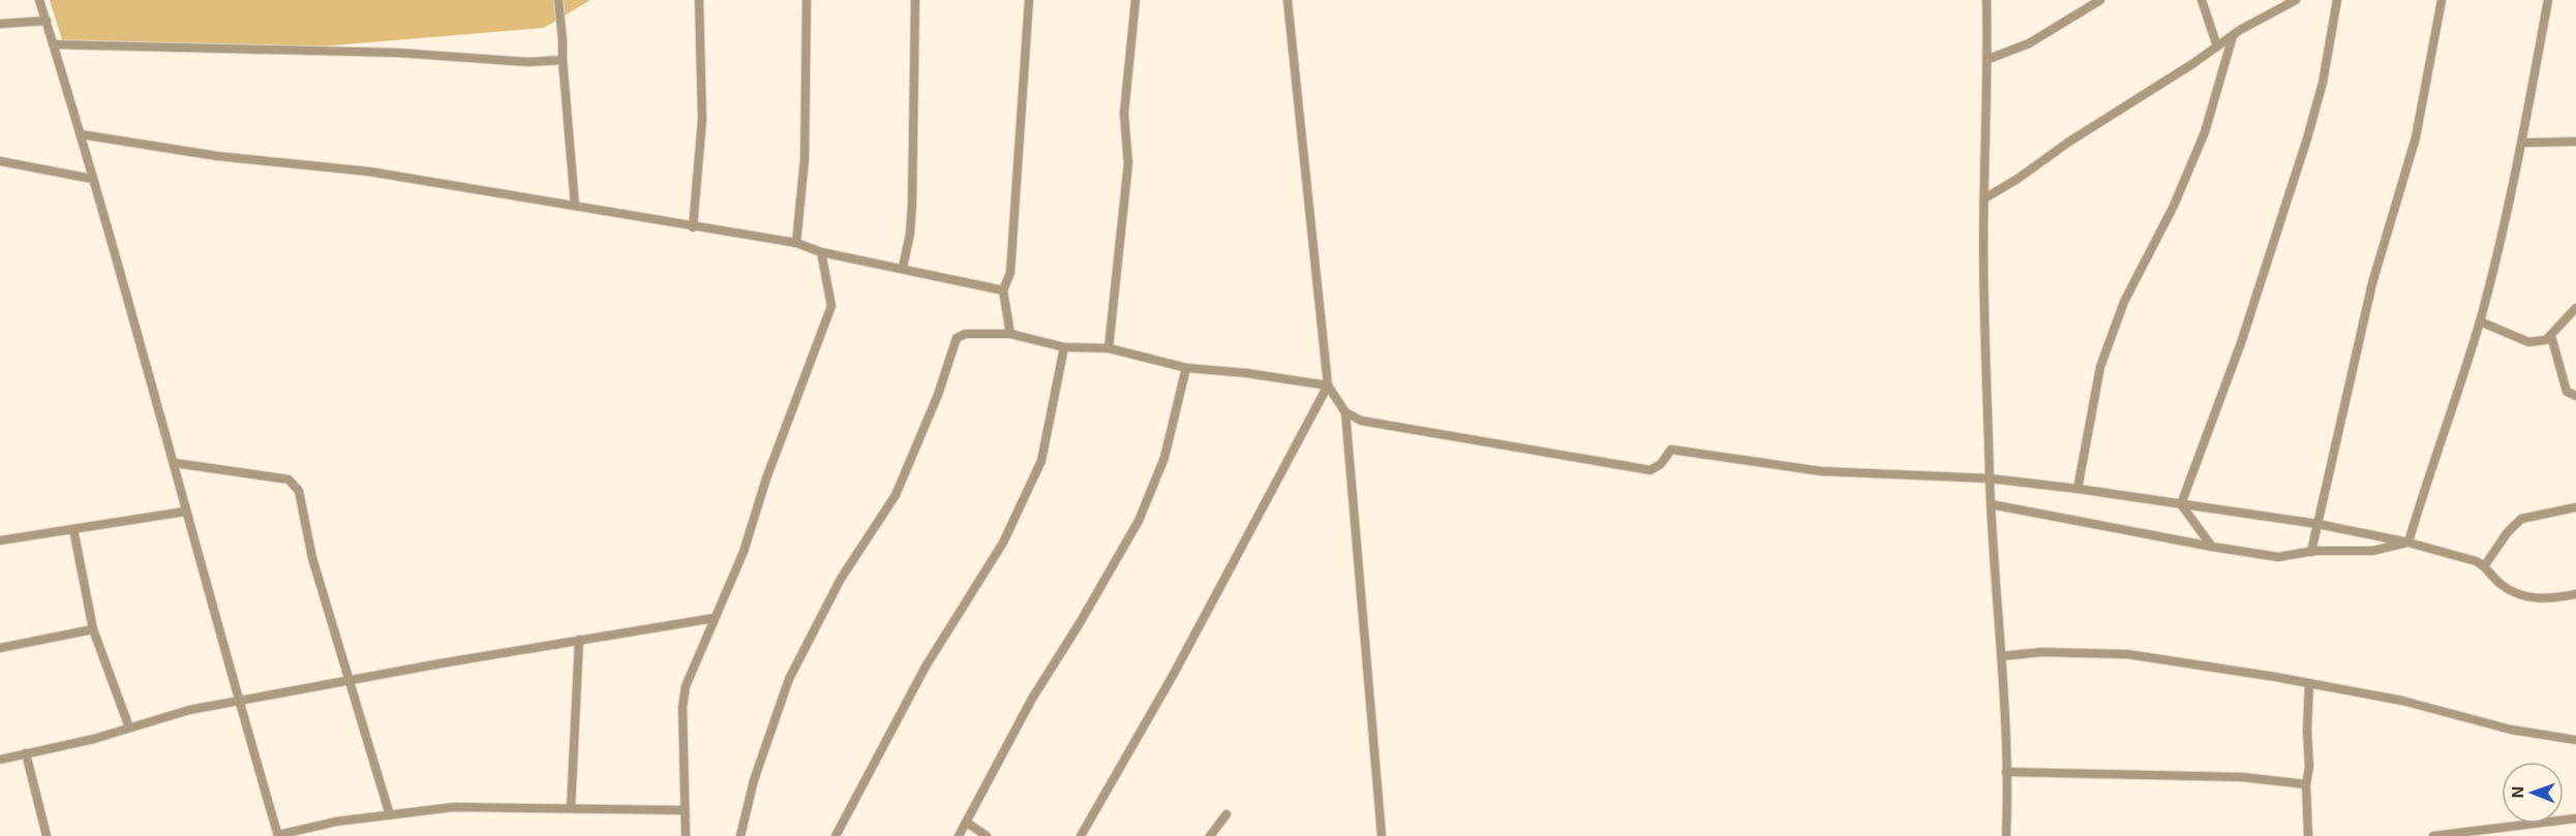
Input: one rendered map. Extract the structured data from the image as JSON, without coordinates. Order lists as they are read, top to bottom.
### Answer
{
  "north": "left"
}
